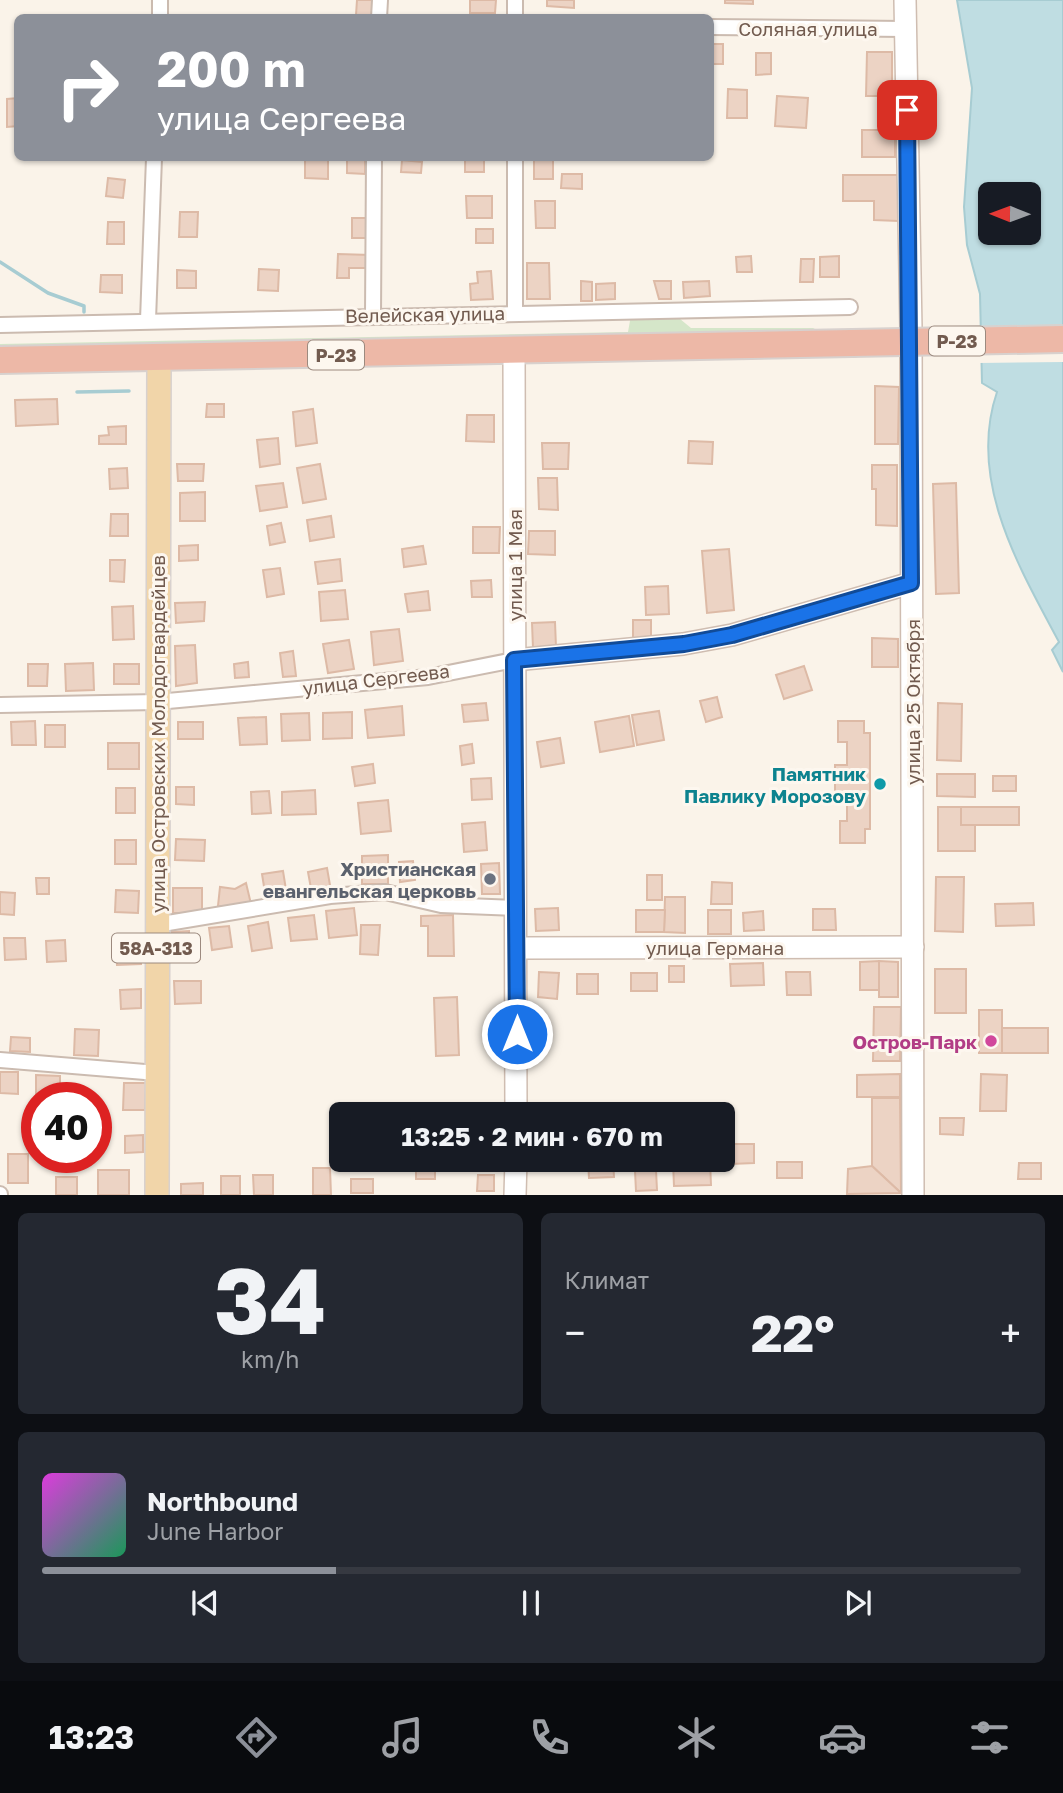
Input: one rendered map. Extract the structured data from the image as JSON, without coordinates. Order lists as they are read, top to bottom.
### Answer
{
  "streets": {
    "highway": ["Р-23"],
    "main road": [
      "улица 1 Мая",
      "улица Сергеева",
      "улица 25 Октября",
      "улица Островских Молодогвардейцев",
      "улица Германа",
      "58А-313"
    ],
    "street": ["Соляная улица", "Велейская улица"]
  },
  "crossings": [
    ["Соляная улица", "улица 25 Октября"],
    ["Р-23", "улица 1 Мая"],
    ["Р-23", "улица Островских Молодогвардейцев"],
    ["улица 1 Мая", "улица Сергеева"],
    ["улица 1 Мая", "улица Германа"],
    ["улица Сергеева", "улица 25 Октября"],
    ["улица Сергеева", "улица Островских Молодогвардейцев"],
    ["улица 25 Октября", "улица Германа"]
  ],
  "places": ["Памятник Павлику Морозову", "Христианская евангельская церковь", "Остров-Парк"],
  "north": "left",
  "page": {
    "turn": ["200 m", "улица Сергеева"],
    "limit": "40",
    "trip": "13:25 · 2 мин · 670 m",
    "tile": [
      ["34", "km/h"],
      "Климат"
    ],
    "heat": ["−", "22°", "+"],
    "song": ["Northbound", "June Harbor"],
    "tabs": "13:23"
  }
}
